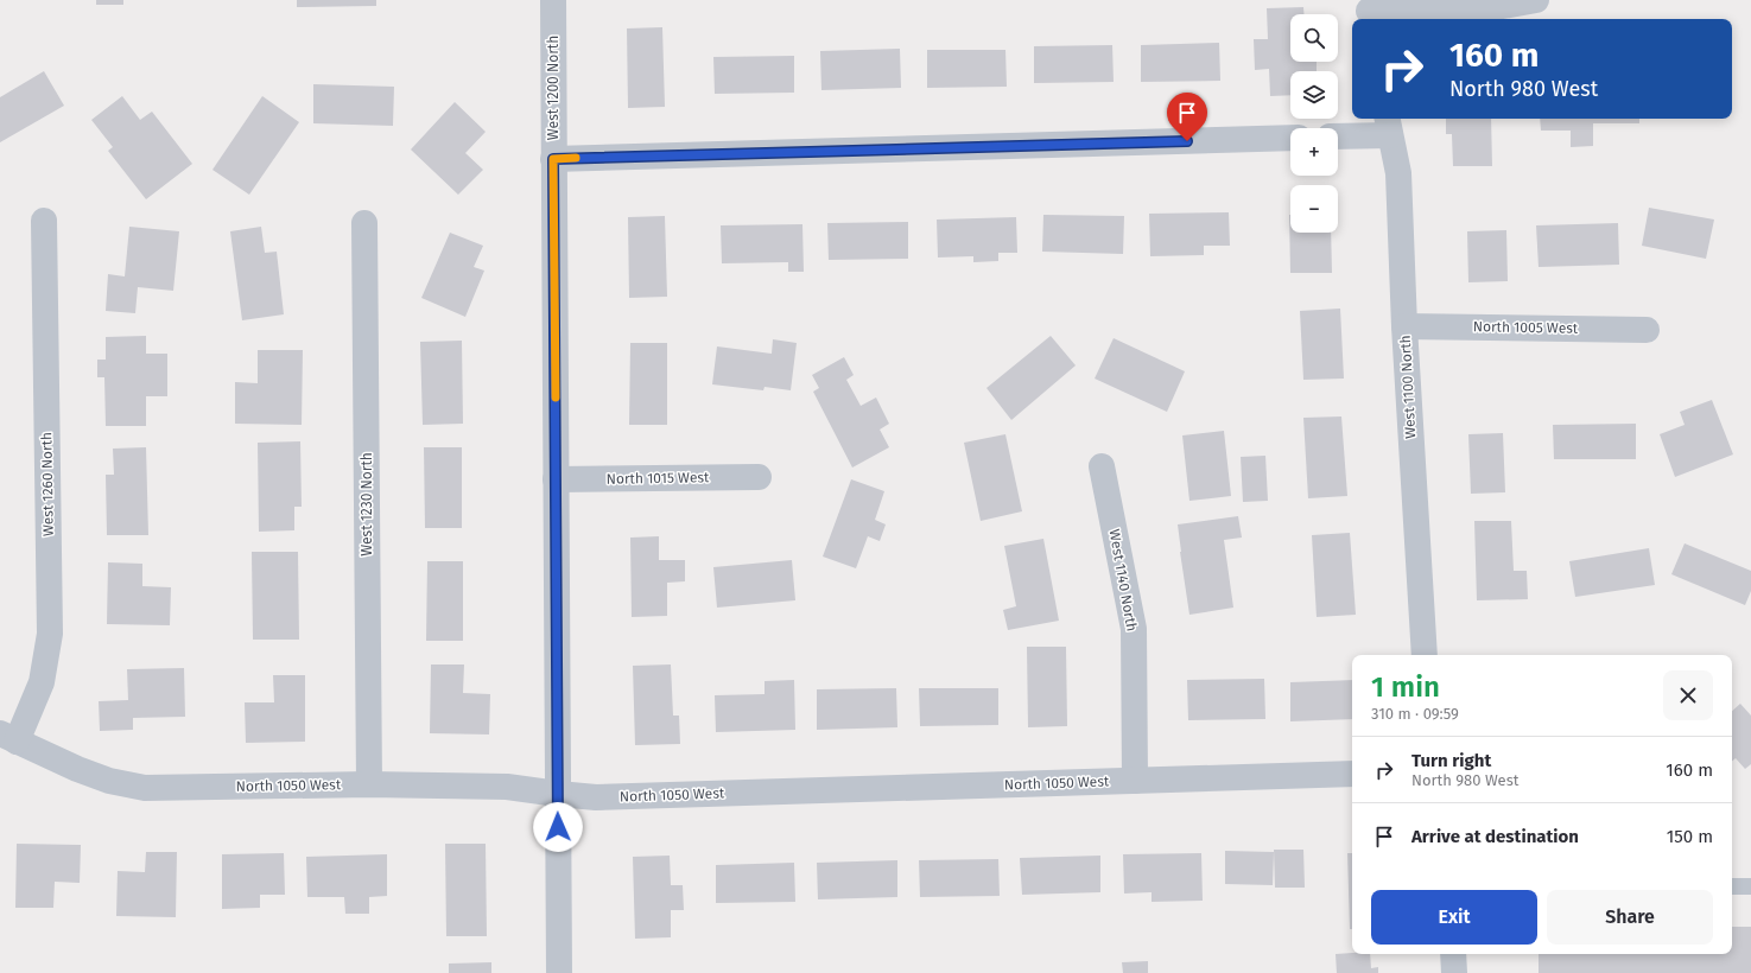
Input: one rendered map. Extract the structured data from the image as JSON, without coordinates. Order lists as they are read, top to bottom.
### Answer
{
  "streets": {
    "street": [
      "West 1200 North",
      "North 1005 West",
      "West 1100 North",
      "North 1015 West",
      "West 1260 North",
      "West 1230 North",
      "West 1140 North",
      "North 1050 West"
    ]
  },
  "crossings": [
    ["West 1200 North", "North 1015 West"],
    ["West 1200 North", "North 1050 West"],
    ["North 1005 West", "West 1100 North"],
    ["West 1260 North", "North 1050 West"],
    ["West 1230 North", "North 1050 West"],
    ["West 1140 North", "North 1050 West"]
  ],
  "page": {
    "map_buttons": ["+", "−"],
    "turn": ["160 m", "North 980 West"],
    "heading": ["1 min", "310 m · 09:59"],
    "list": [
      {
        "name": "Turn right",
        "note": "North 980 West",
        "value": "160 m"
      },
      {
        "name": "Arrive at destination",
        "value": "150 m"
      }
    ],
    "buttons": ["Exit", "Share"]
  }
}
